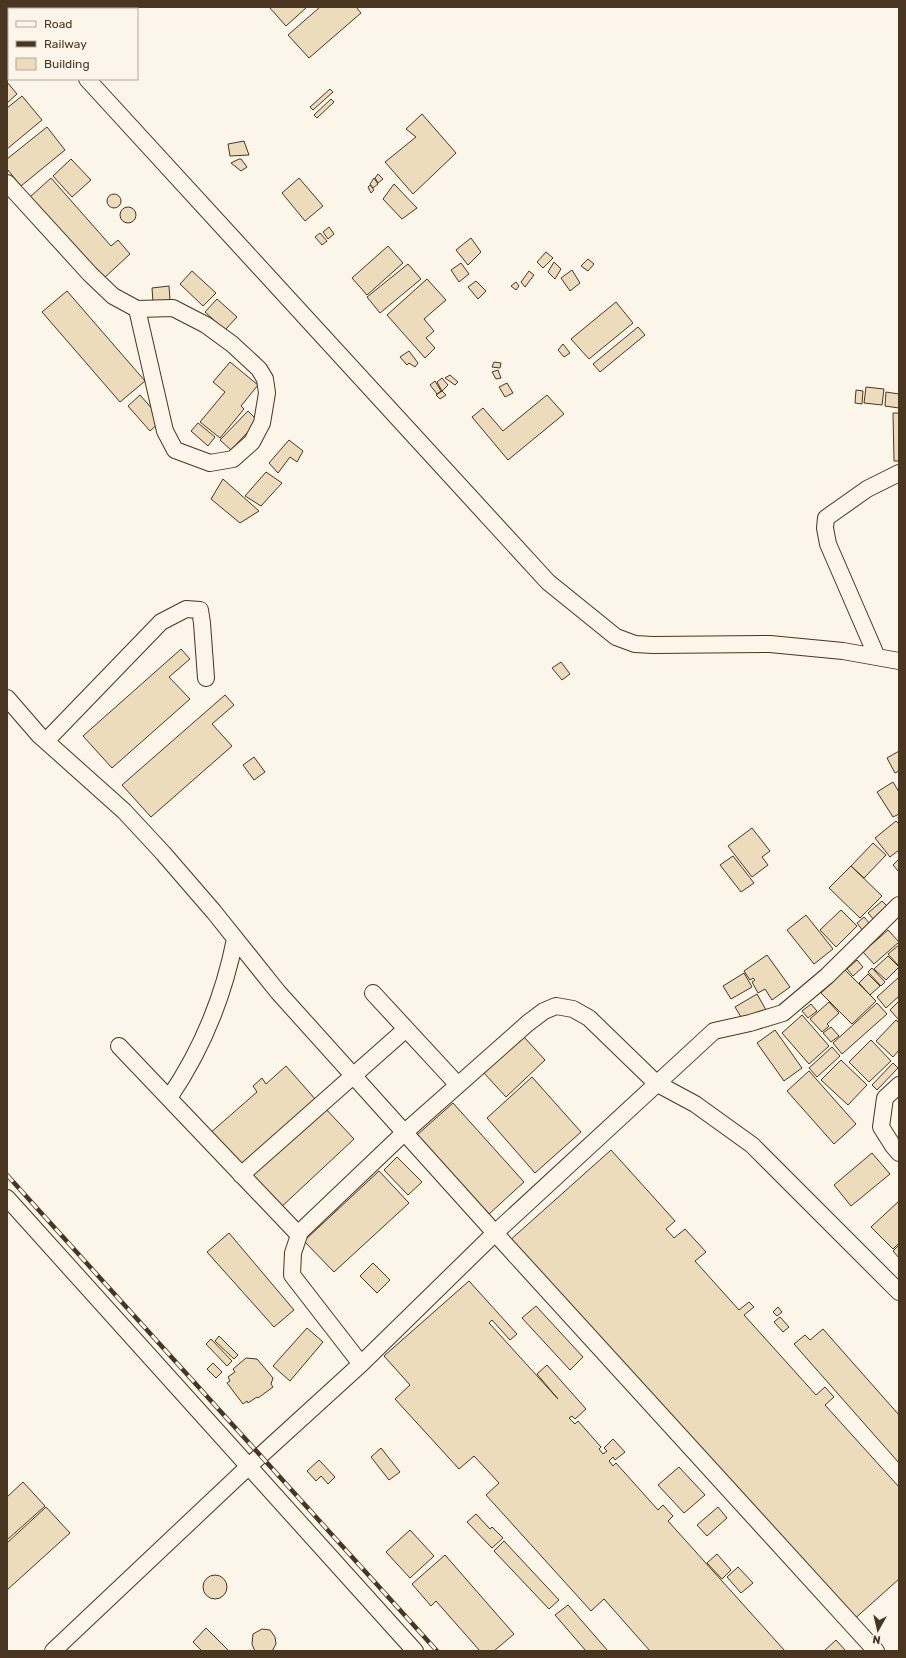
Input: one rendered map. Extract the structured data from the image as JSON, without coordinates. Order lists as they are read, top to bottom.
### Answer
{
  "legend": ["Road", "Railway", "Building"],
  "north": "bottom"
}
